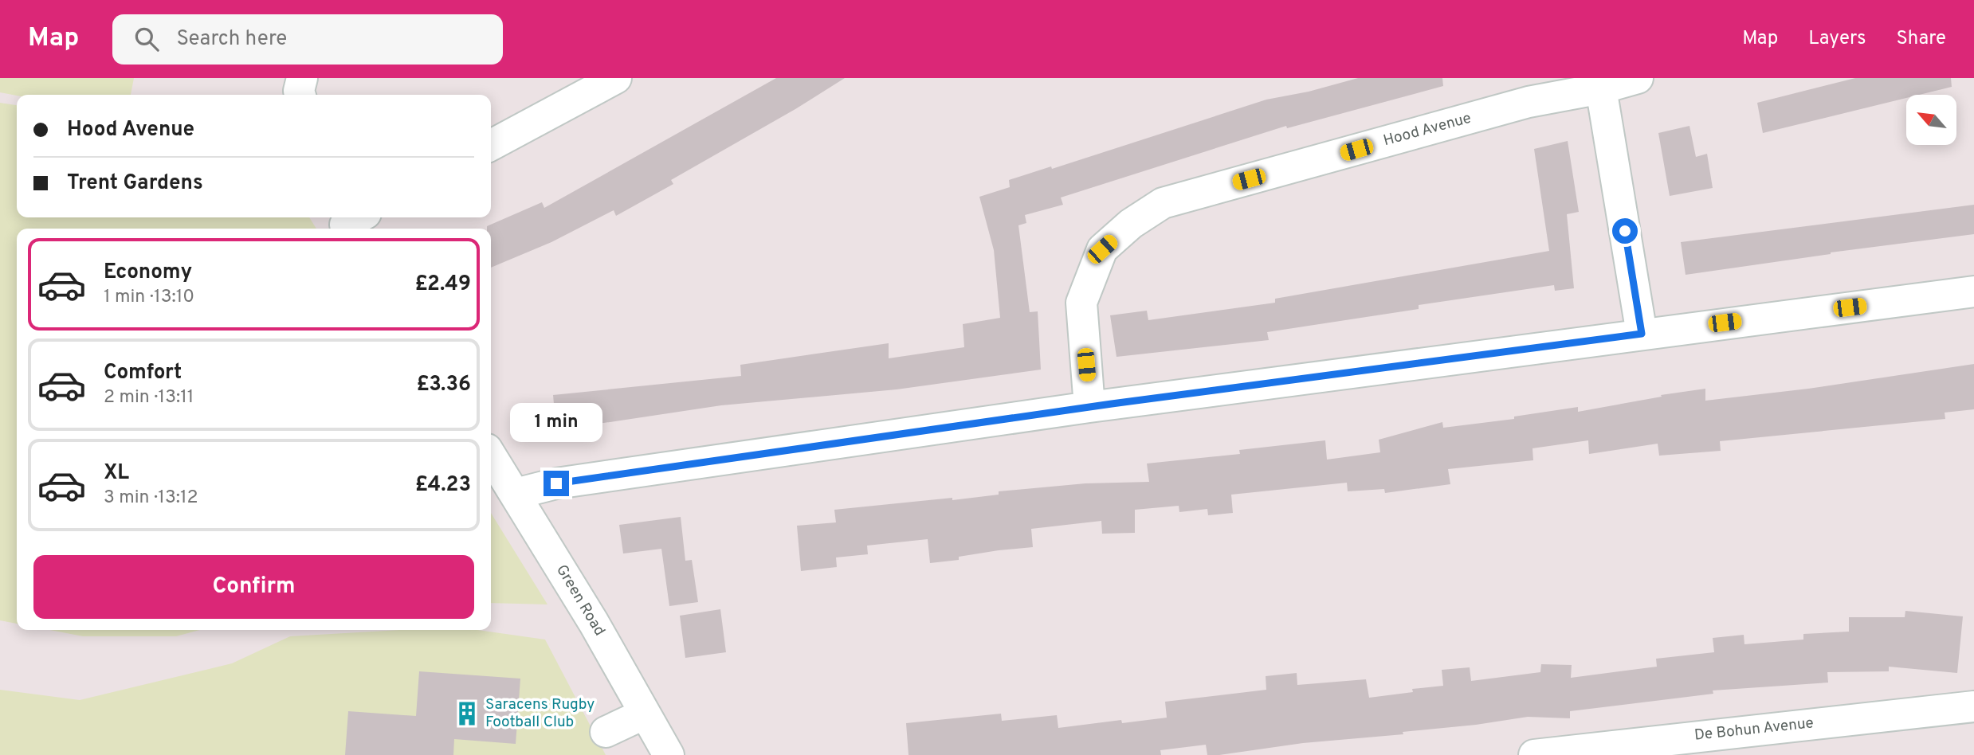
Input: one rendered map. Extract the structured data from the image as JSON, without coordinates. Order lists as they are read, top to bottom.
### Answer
{
  "streets": {
    "street": ["Hood Avenue", "Green Road", "De Bohun Avenue"]
  },
  "places": {
    "building": ["Saracens Rugby Football Club"]
  },
  "north": "top left",
  "page": {
    "header": "Map",
    "search": "Search here",
    "nav": ["Map", "Layers", "Share"],
    "banner": ["Hood Avenue", "Trent Gardens"],
    "list": [
      {
        "name": "Economy",
        "note": "1 min · 13:10",
        "value": "£2.49"
      },
      {
        "name": "Comfort",
        "note": "2 min · 13:11",
        "value": "£3.36"
      },
      {
        "name": "XL",
        "note": "3 min · 13:12",
        "value": "£4.23"
      }
    ],
    "bubble": "1 min",
    "buttons": "Confirm"
  }
}
